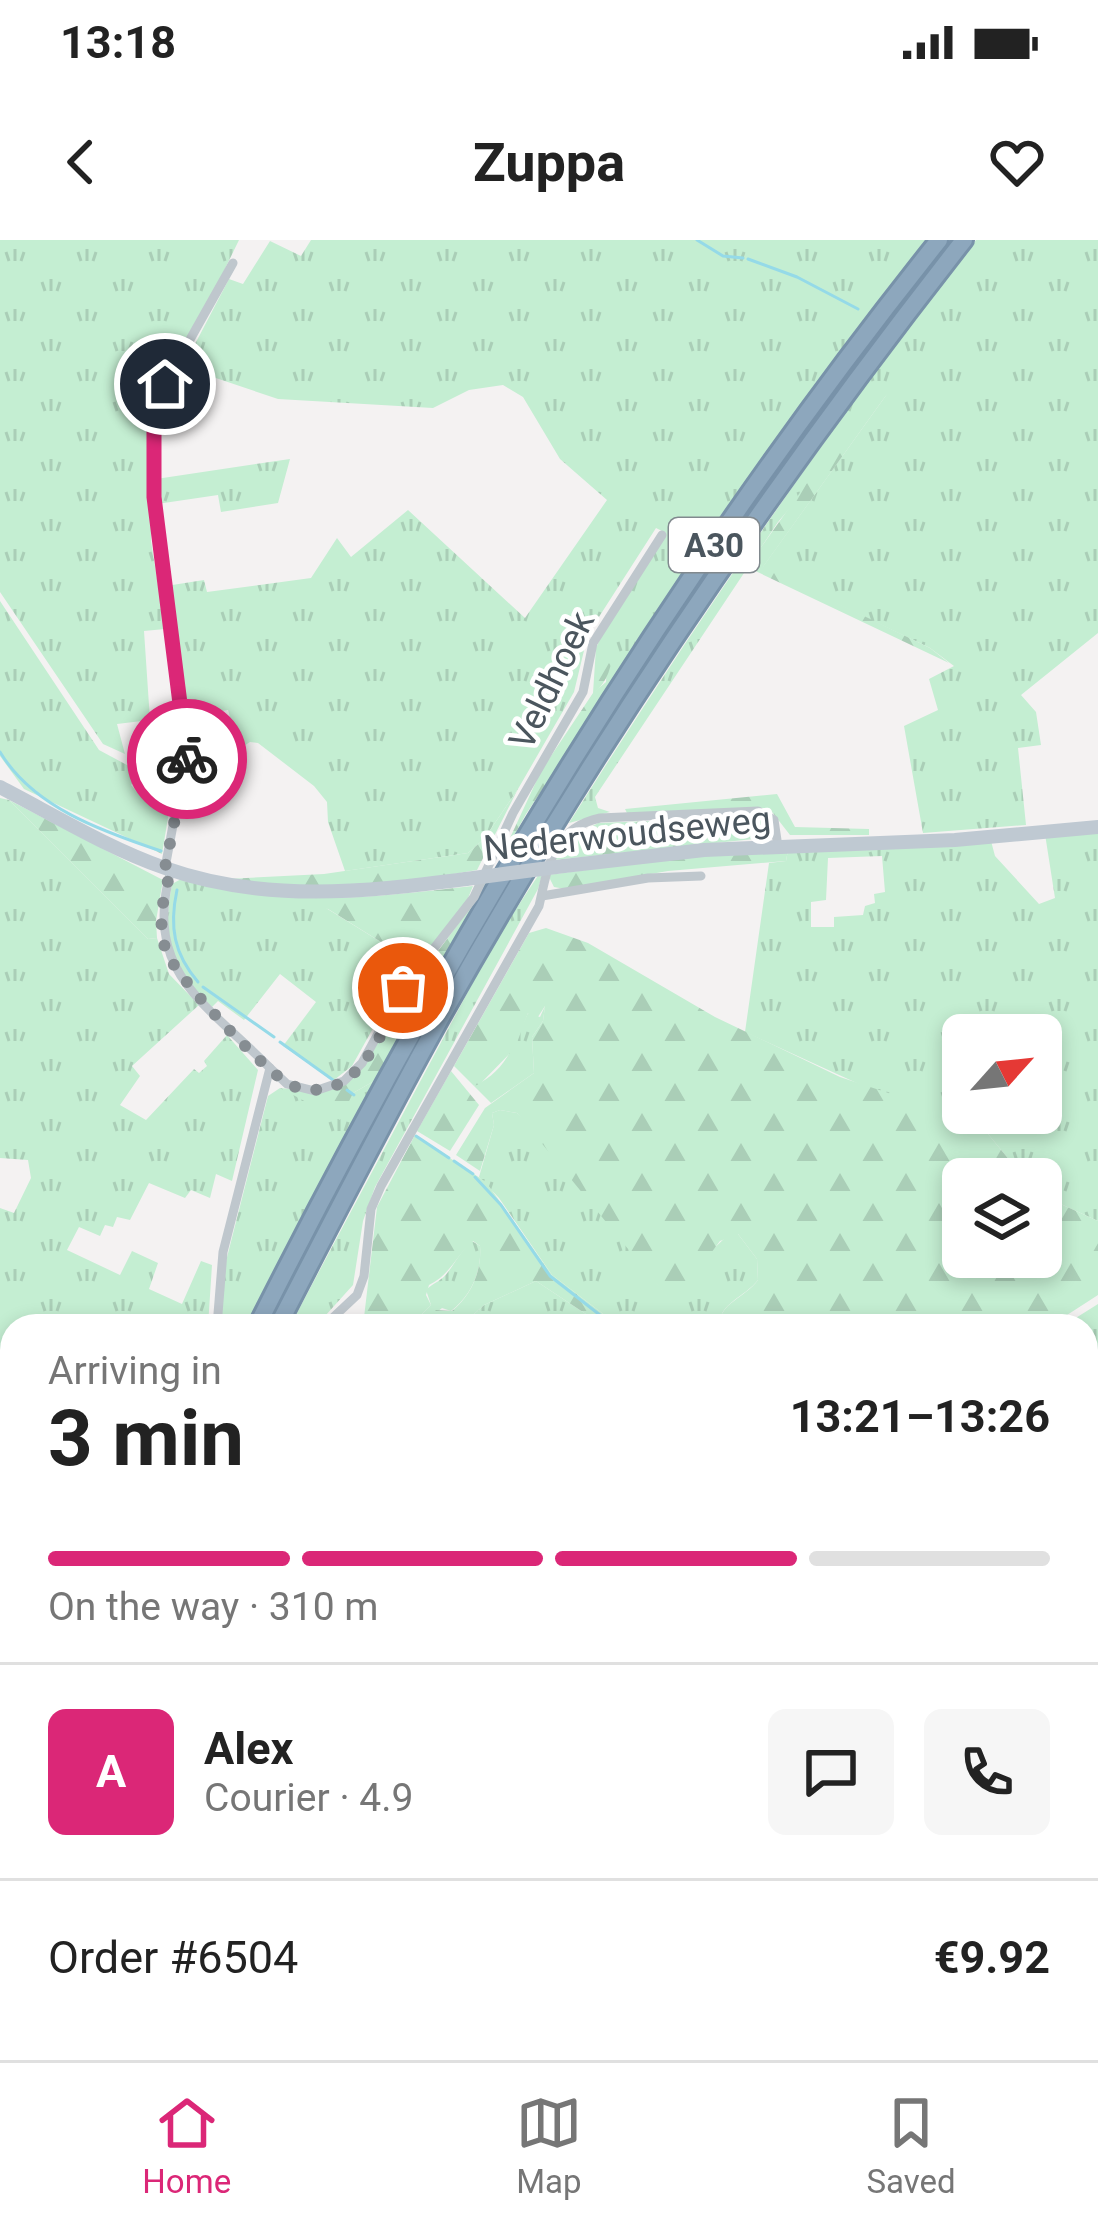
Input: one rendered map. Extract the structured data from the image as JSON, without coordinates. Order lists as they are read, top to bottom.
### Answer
{
  "streets": {
    "highway": ["A30"],
    "street": ["Veldhoek", "Nederwoudseweg"]
  },
  "crossings": [
    ["Veldhoek", "Nederwoudseweg"]
  ],
  "north": "top right",
  "page": {
    "status": "13:18",
    "header": "Zuppa",
    "heading": ["3 min", "Arriving in", "13:21–13:26"],
    "panel": [
      "Alex",
      "Courier · 4.9",
      "Order #6504",
      "€9.92"
    ],
    "bar": "On the way · 310 m",
    "round": "A",
    "tabs": ["Home", "Map", "Saved"]
  }
}
